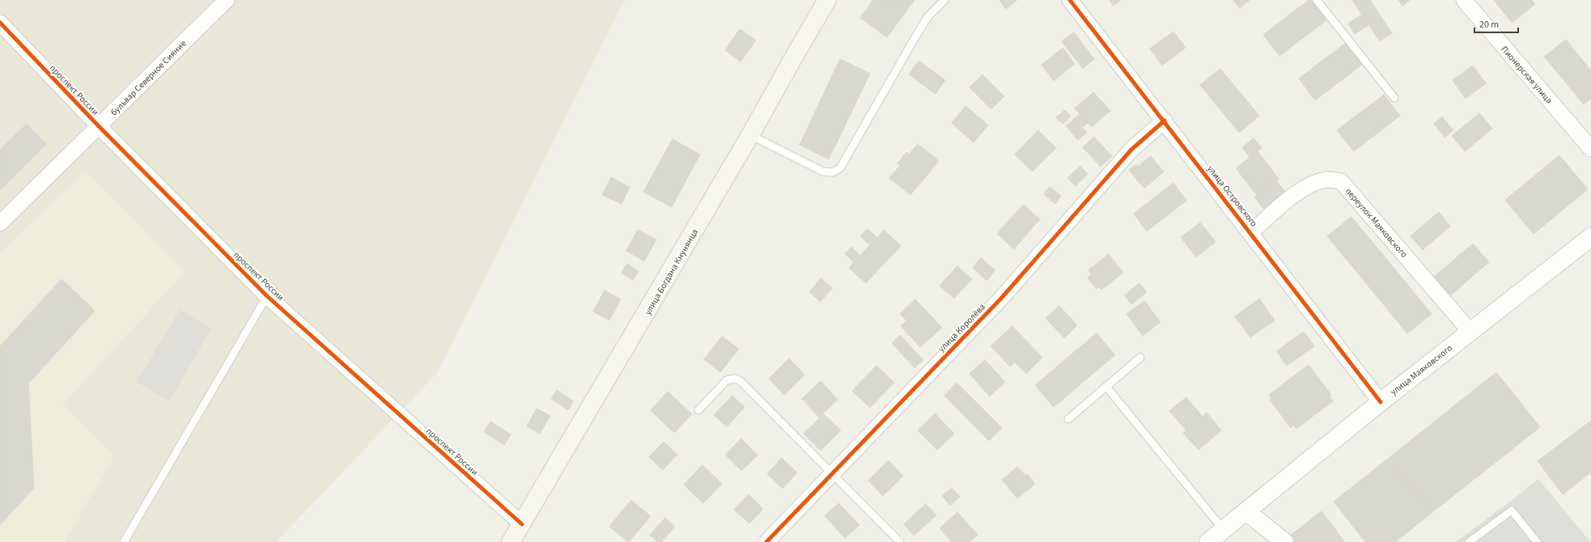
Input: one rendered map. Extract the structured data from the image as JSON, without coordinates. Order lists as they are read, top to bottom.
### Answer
{
  "streets": {
    "main road": ["улица Богдана Кнунянца"],
    "street": [
      "Пионерская улица",
      "бульвар Северное Сияние",
      "проспект России",
      "улица Островского",
      "переулок Маяковского",
      "улица Королёва",
      "улица Маяковского"
    ]
  },
  "crossings": [
    ["бульвар Северное Сияние", "проспект России"],
    ["проспект России", "улица Богдана Кнунянца"],
    ["улица Островского", "переулок Маяковского"],
    ["улица Островского", "улица Королёва"],
    ["улица Островского", "улица Маяковского"],
    ["переулок Маяковского", "улица Маяковского"]
  ],
  "scale_bar": "20 m"
}
